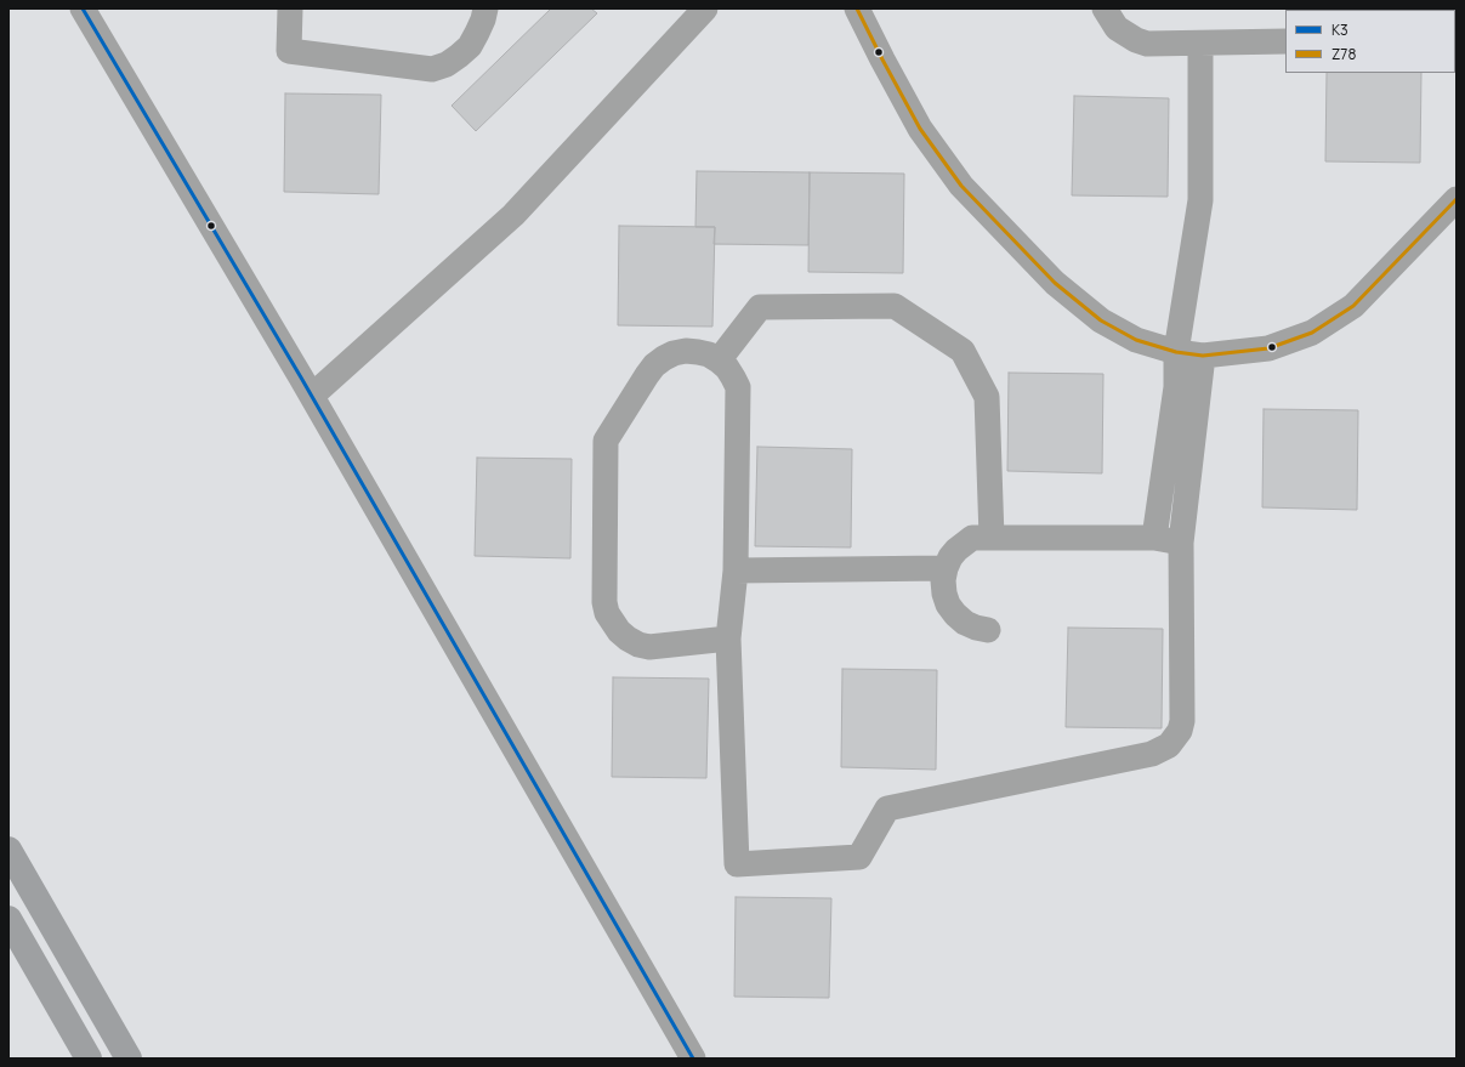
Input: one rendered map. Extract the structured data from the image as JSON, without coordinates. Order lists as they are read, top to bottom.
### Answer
{
  "lines": ["transit line K3", "transit line Z78"],
  "legend": ["K3", "Z78"]
}
